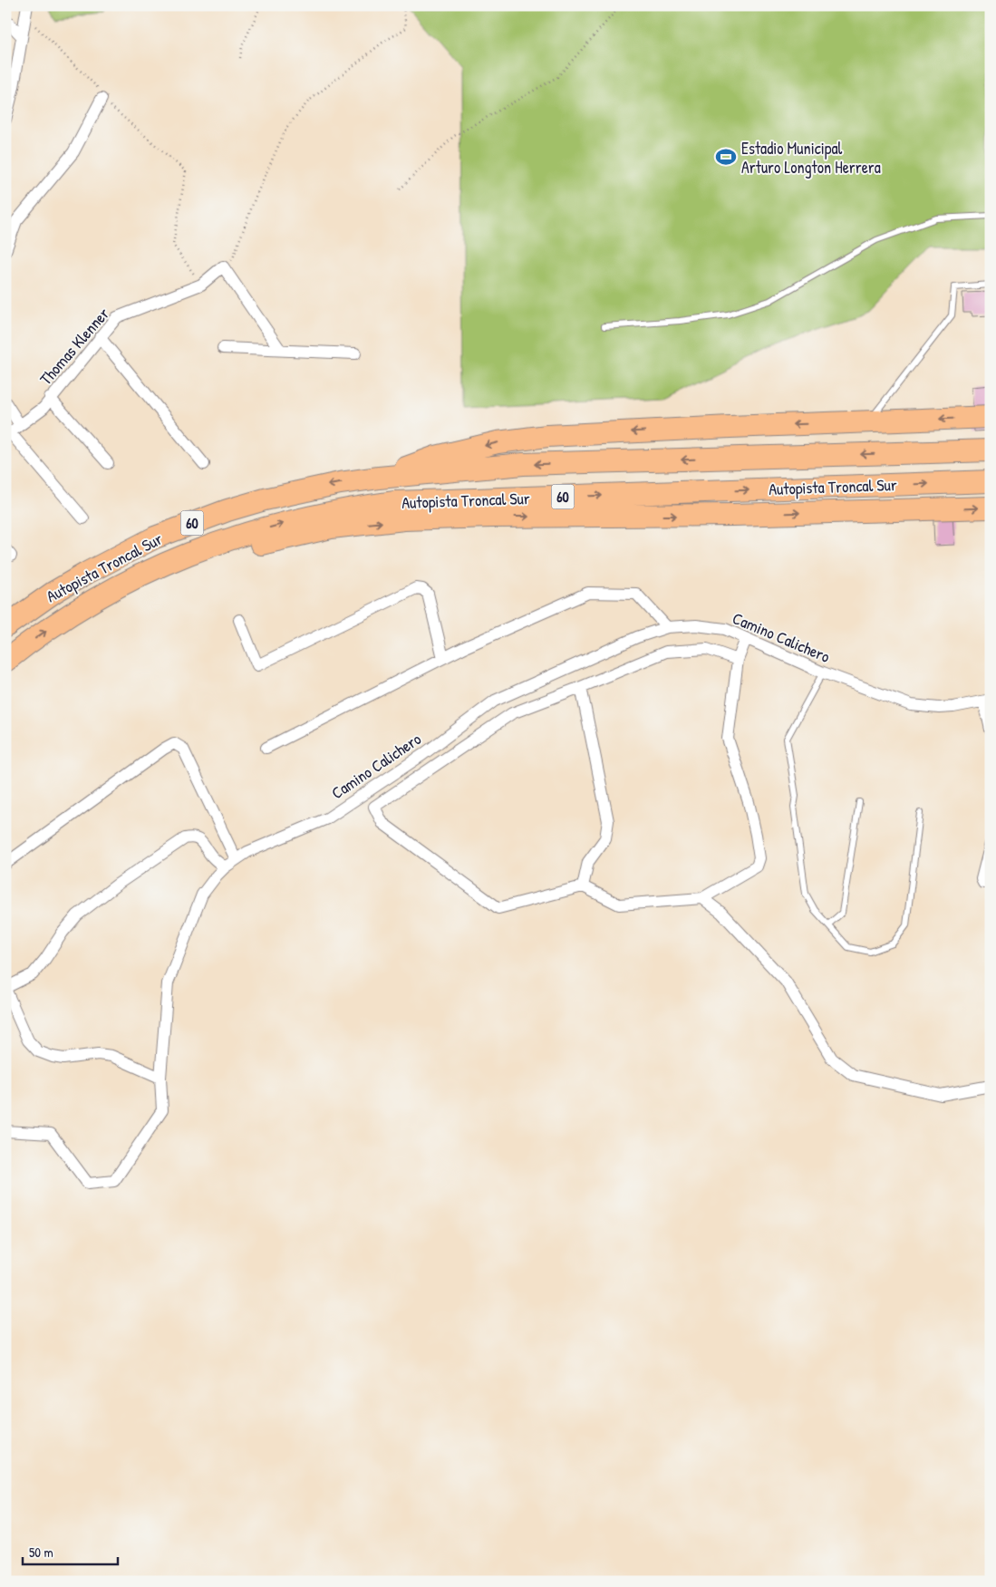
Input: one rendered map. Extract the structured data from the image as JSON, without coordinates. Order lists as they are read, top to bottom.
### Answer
{
  "streets": {
    "highway": ["Autopista Troncal Sur", "60"],
    "street": ["Thomas Klenner", "Camino Calichero"]
  },
  "places": {
    "sports": ["Estadio Municipal Arturo Longton Herrera"]
  },
  "scale_bar": "50 m"
}
